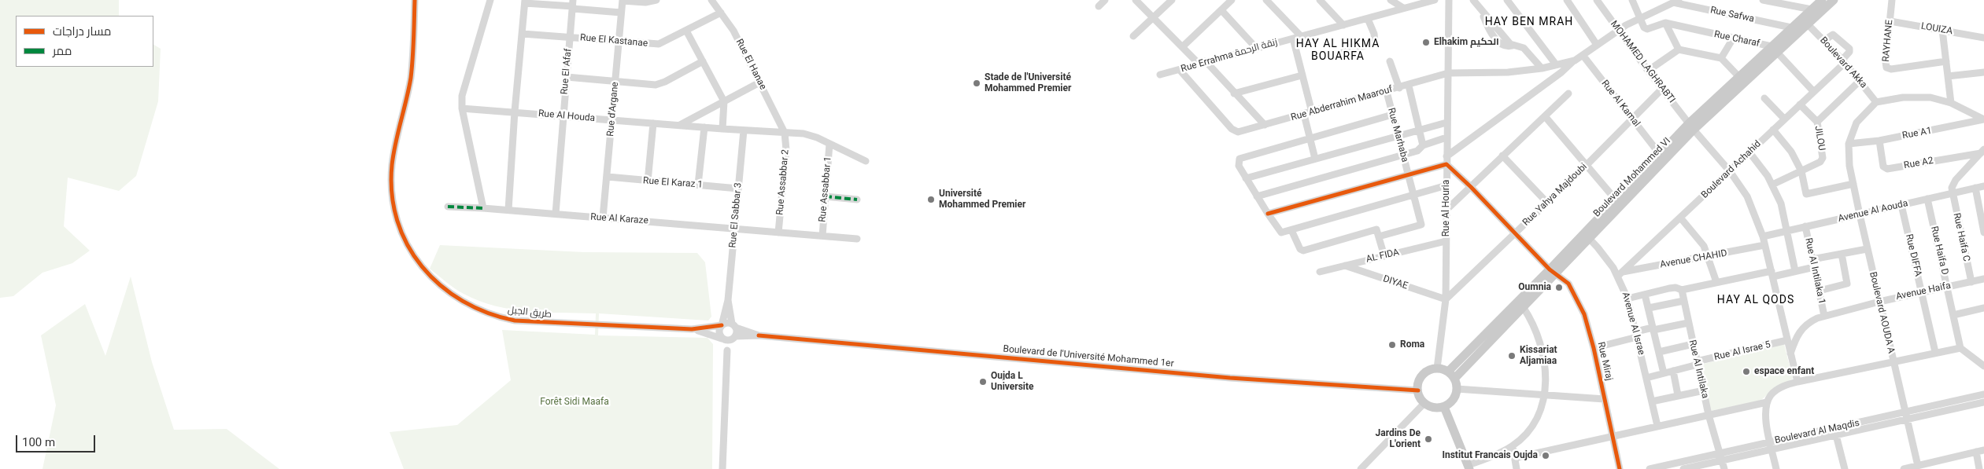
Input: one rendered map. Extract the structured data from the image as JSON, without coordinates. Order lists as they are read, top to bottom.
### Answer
{
  "streets": {
    "main road": ["Boulevard Mohammed VI"],
    "street": [
      "Rue Safwa",
      "LOUIZA",
      "Rue Charaf",
      "Rue El Kastanae",
      "RAYHANE",
      "Rue Errahma زنقة الرحمة",
      "MOHAMED LAGHRABTI",
      "Boulevard Akka",
      "Rue El Hanae",
      "Rue El Afaf",
      "Rue Abderrahim Maarouf",
      "Rue Al Kamal",
      "Rue d'Argane",
      "Rue Al Houda",
      "Rue A1",
      "Rue Marhaba",
      "JILOU",
      "Rue A2",
      "Boulevard Achahid",
      "Rue Assabbar 2",
      "Rue El Karaz 1",
      "Rue Assabbar 1",
      "Rue Yahya Majdoubi",
      "Rue Al Houria",
      "Avenue Al Aouda",
      "Rue El Sabbar 3",
      "Rue Al Karaze",
      "Rue Haifa C",
      "Rue Haifa D",
      "Rue DIFFA",
      "AL FIDA",
      "Avenue CHAHID",
      "Rue Al Intilaka 1",
      "DIYAE",
      "Avenue Haifa",
      "طريق الجبل",
      "Boulevard AOUDA A",
      "Avenue Al Israe",
      "Rue Al Israe 5",
      "Boulevard de l'Université Mohammed 1er",
      "Rue Miraj",
      "Rue Al Intilaka",
      "Boulevard Al Maqdis"
    ]
  },
  "crossings": [
    ["Rue Safwa", "Boulevard Mohammed VI"],
    ["LOUIZA", "RAYHANE"],
    ["Rue Charaf", "Boulevard Mohammed VI"],
    ["Rue El Kastanae", "Rue El Hanae"],
    ["Rue El Kastanae", "Rue El Afaf"],
    ["Rue El Kastanae", "Rue d'Argane"],
    ["Rue Errahma زنقة الرحمة", "Rue Abderrahim Maarouf"],
    ["MOHAMED LAGHRABTI", "Boulevard Mohammed VI"],
    ["MOHAMED LAGHRABTI", "Rue Yahya Majdoubi"],
    ["Boulevard Akka", "JILOU"],
    ["Boulevard Akka", "Boulevard Achahid"],
    ["Boulevard Akka", "Boulevard Mohammed VI"],
    ["Boulevard Akka", "Boulevard AOUDA A"],
    ["Rue El Hanae", "Rue Al Houda"],
    ["Rue El Hanae", "Rue Assabbar 2"],
    ["Rue El Afaf", "Rue Al Houda"],
    ["Rue El Afaf", "Rue Al Karaze"],
    ["Rue Abderrahim Maarouf", "Rue Marhaba"],
    ["Rue Abderrahim Maarouf", "Rue Al Houria"],
    ["Rue Al Kamal", "Boulevard Mohammed VI"],
    ["Rue Al Kamal", "Rue Yahya Majdoubi"],
    ["Rue d'Argane", "Rue Al Houda"],
    ["Rue d'Argane", "Rue El Karaz 1"],
    ["Rue d'Argane", "Rue Al Karaze"],
    ["Rue Al Houda", "Rue Assabbar 2"],
    ["Rue Al Houda", "Rue Assabbar 1"],
    ["Rue Al Houda", "Rue El Sabbar 3"],
    ["Rue A1", "Rue A2"],
    ["Rue A1", "Boulevard AOUDA A"],
    ["Boulevard Achahid", "Avenue CHAHID"],
    ["Boulevard Achahid", "Avenue Al Israe"],
    ["Boulevard Mohammed VI", "Rue Al Houria"],
    ["Boulevard Mohammed VI", "Avenue Al Israe"],
    ["Boulevard Mohammed VI", "Boulevard de l'Université Mohammed 1er"],
    ["Boulevard Mohammed VI", "Rue Miraj"],
    ["Rue Assabbar 2", "Rue Al Karaze"],
    ["Rue El Karaz 1", "Rue El Sabbar 3"],
    ["Rue Assabbar 1", "Rue Al Karaze"],
    ["Rue Yahya Majdoubi", "Rue Al Houria"],
    ["Rue Yahya Majdoubi", "DIYAE"],
    ["Rue Yahya Majdoubi", "Rue Miraj"],
    ["Rue Al Houria", "AL FIDA"],
    ["Rue Al Houria", "DIYAE"],
    ["Rue Al Houria", "Boulevard de l'Université Mohammed 1er"],
    ["Rue Al Houria", "Rue Miraj"],
    ["Avenue Al Aouda", "Rue Haifa C"],
    ["Avenue Al Aouda", "Rue Haifa D"],
    ["Avenue Al Aouda", "Rue DIFFA"],
    ["Avenue Al Aouda", "Rue Al Intilaka 1"],
    ["Avenue Al Aouda", "Boulevard AOUDA A"],
    ["Rue El Sabbar 3", "Rue Al Karaze"],
    ["Rue El Sabbar 3", "Boulevard de l'Université Mohammed 1er"],
    ["Rue Haifa C", "Avenue Haifa"],
    ["Rue Haifa D", "Avenue Haifa"],
    ["Rue DIFFA", "Avenue Haifa"],
    ["AL FIDA", "DIYAE"],
    ["Avenue CHAHID", "Avenue Al Israe"],
    ["Rue Al Intilaka 1", "Avenue Haifa"],
    ["Avenue Haifa", "Boulevard AOUDA A"],
    ["Boulevard AOUDA A", "Boulevard Al Maqdis"],
    ["Avenue Al Israe", "Rue Al Israe 5"],
    ["Rue Al Israe 5", "Rue Al Intilaka"],
    ["Rue Al Intilaka", "Boulevard Al Maqdis"]
  ],
  "districts": ["HAY BEN MRAH", "HAY AL HIKMA BOUARFA", "HAY AL QODS"],
  "parks": ["Forêt Sidi Maafa"],
  "places": [
    "Elhakim الحكيم",
    "Stade de l'Université Mohammed Premier",
    "Université Mohammed Premier",
    "Oumnia",
    "Roma",
    "Kissariat Aljamiaa",
    "espace enfant",
    "Oujda L Universite",
    "Jardins De L'orient",
    "Institut Francais Oujda"
  ],
  "legend": ["مسار دراجات", "ممر"],
  "scale_bar": "100 m"
}
